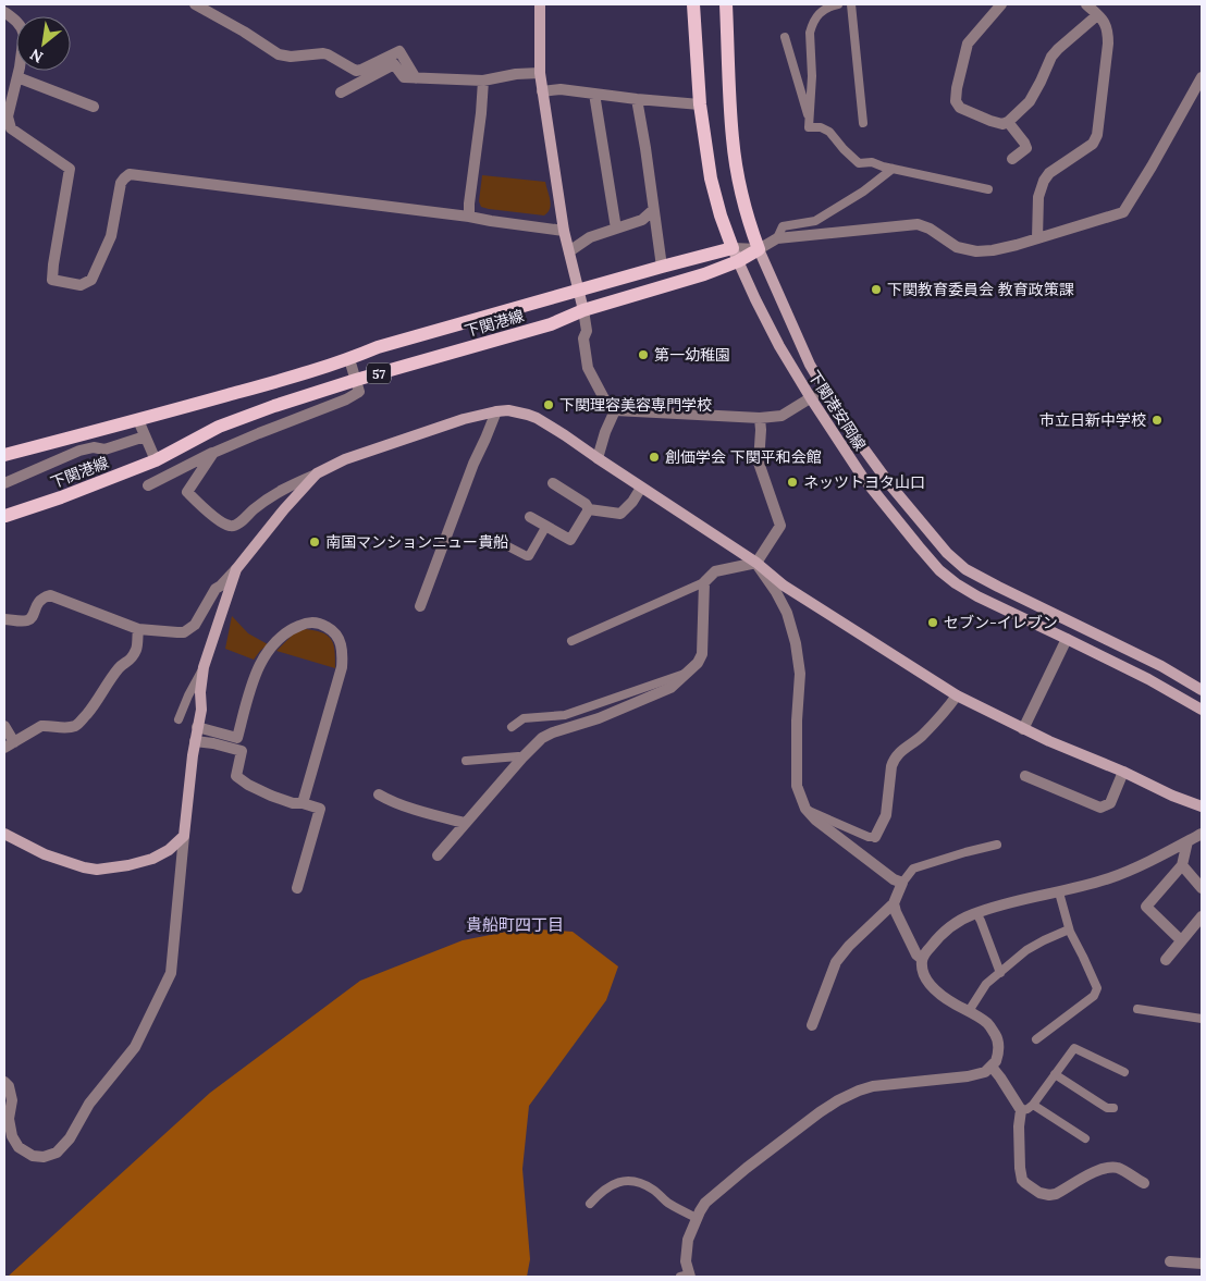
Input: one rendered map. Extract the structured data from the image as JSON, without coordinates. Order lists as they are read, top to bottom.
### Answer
{
  "streets": {
    "main road": ["下関港線", "57"],
    "street": ["下関港安岡線"]
  },
  "crossings": [
    ["下関港線", "下関港安岡線"]
  ],
  "districts": ["貴船町四丁目"],
  "places": [
    "下関教育委員会 教育政策課",
    "第一幼稚園",
    "下関理容美容専門学校",
    "市立日新中学校",
    "創価学会 下関平和会館",
    "ネッツトヨタ山口",
    "南国マンションニュー貴船",
    "セブン-イレブン"
  ],
  "north": "bottom left"
}
